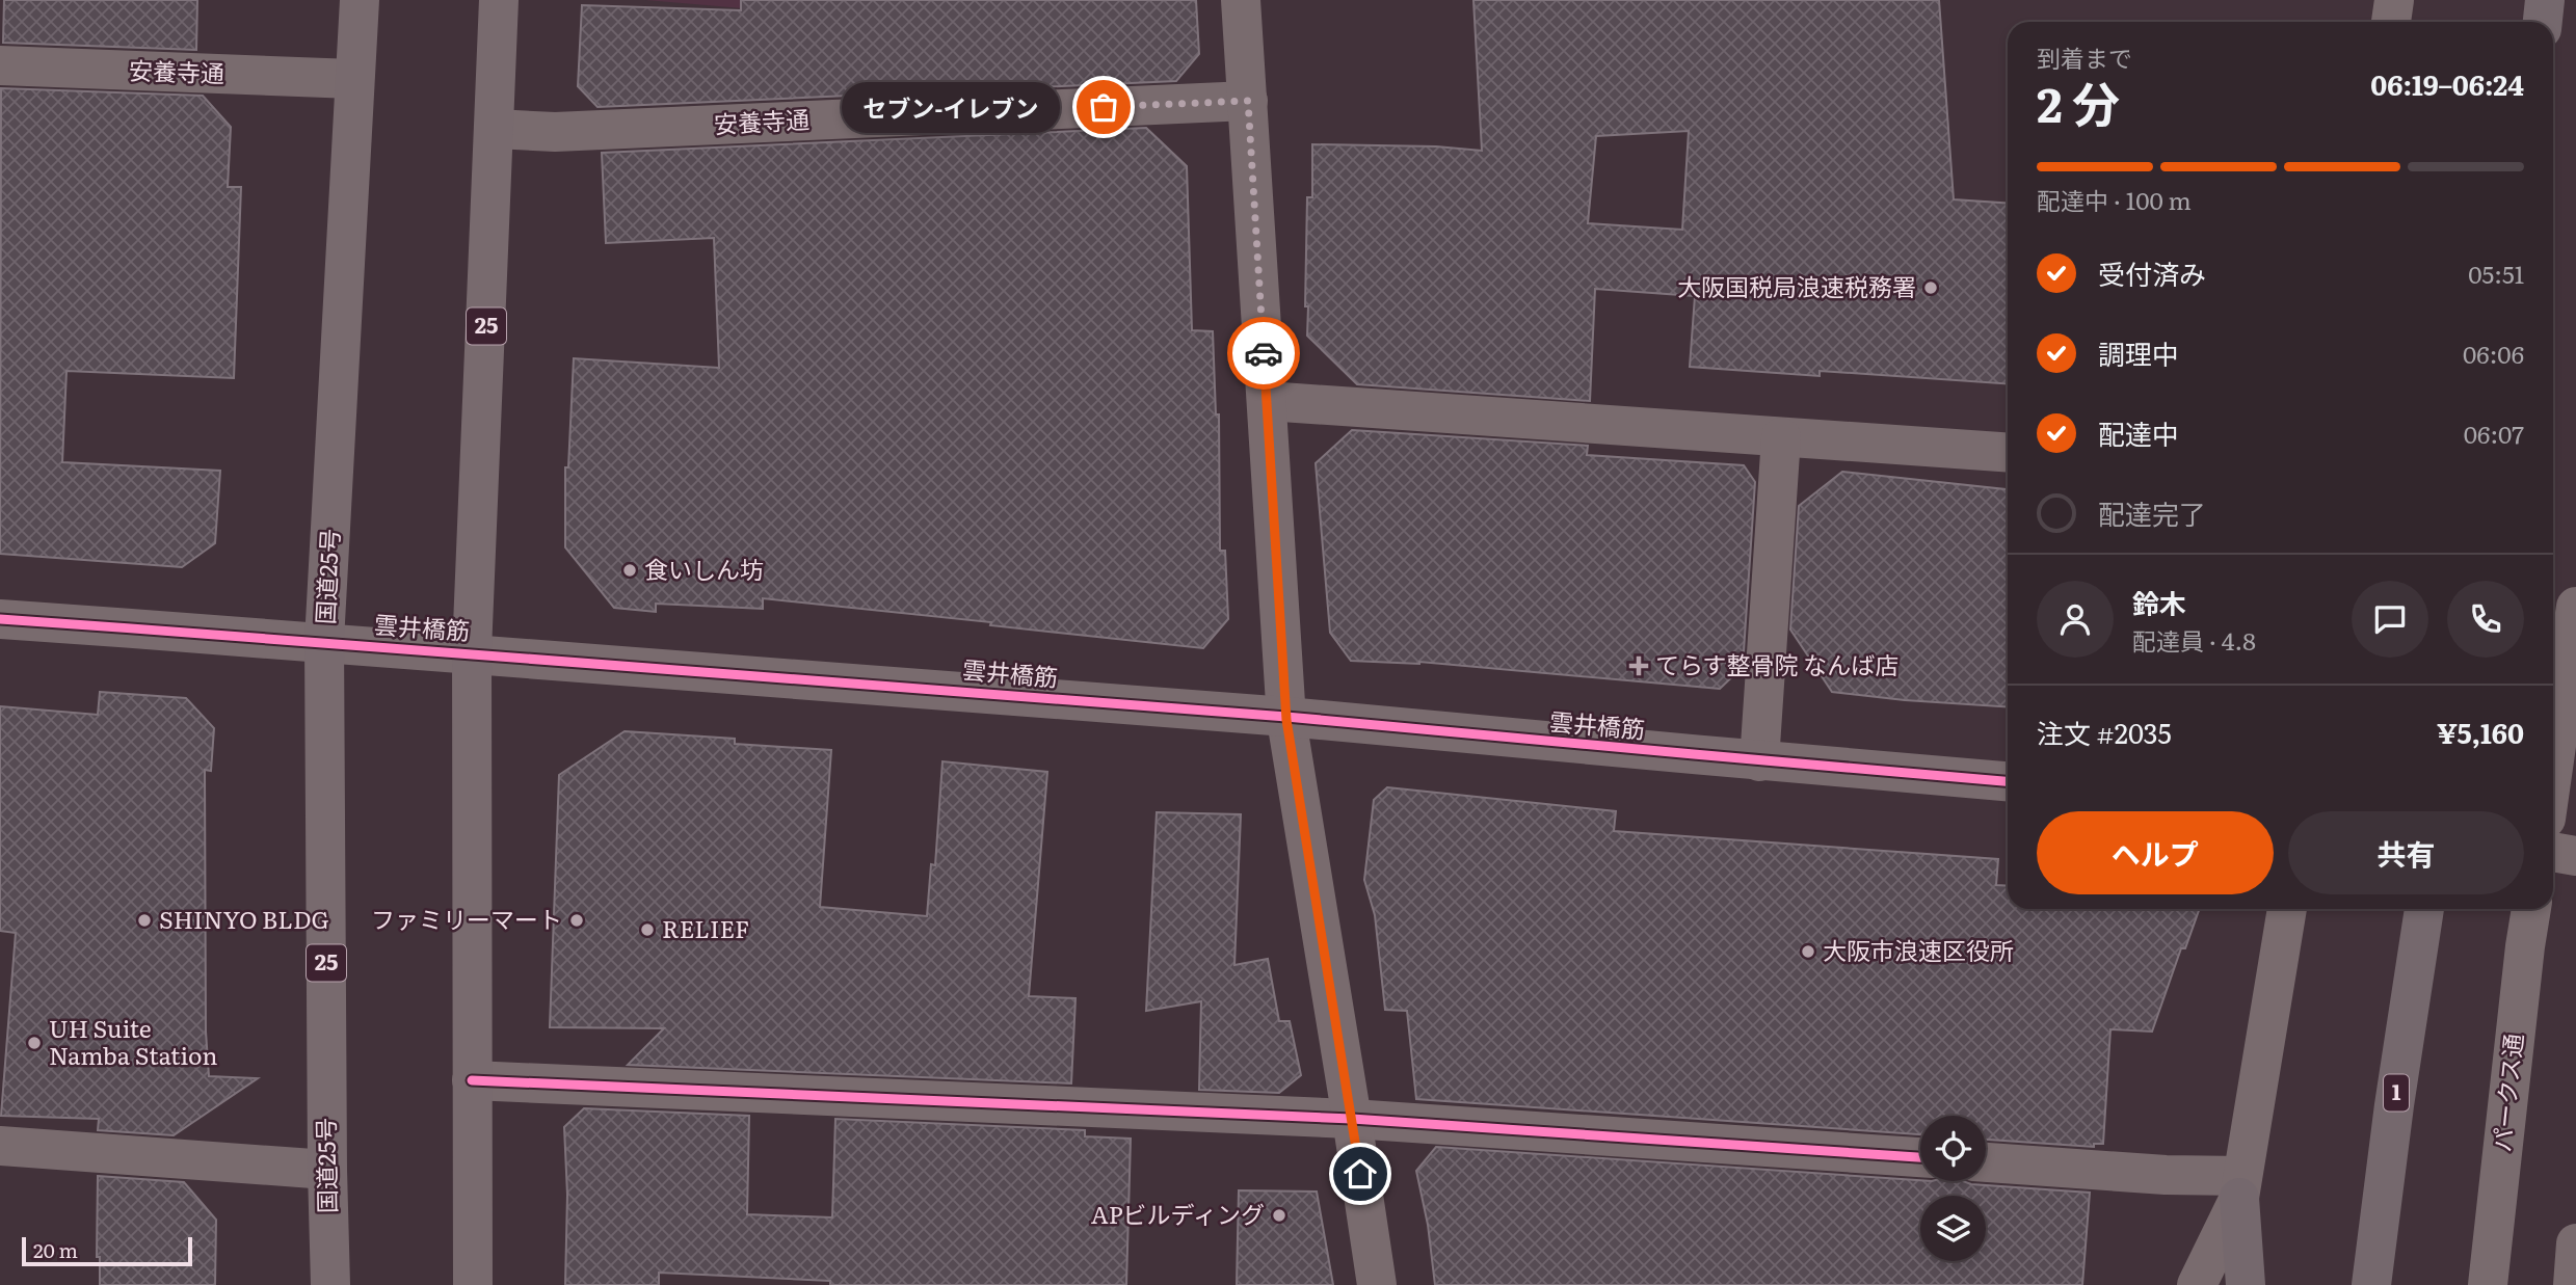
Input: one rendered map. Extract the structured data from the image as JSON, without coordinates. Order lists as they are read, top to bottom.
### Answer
{
  "streets": {
    "highway": ["25", "国道25号", "1"],
    "street": ["安養寺通", "雲井橋筋", "パークス通"]
  },
  "crossings": [
    ["安養寺通", "25"],
    ["安養寺通", "国道25号"],
    ["25", "雲井橋筋"],
    ["国道25号", "雲井橋筋"]
  ],
  "places": {
    "other": [
      "セブン-イレブン",
      "大阪国税局浪速税務署",
      "食いしん坊",
      "SHINYO BLDG",
      "ファミリーマート",
      "RELIEF",
      "大阪市浪速区役所",
      "UH Suite Namba Station",
      "APビルディング"
    ],
    "health": ["てらす整骨院 なんば店"]
  },
  "scale_bar": "20 m",
  "page": {
    "heading": ["2 分", "到着まで", "06:19–06:24"],
    "panel": [
      "鈴木",
      "配達員 · 4.8",
      "注文 #2035",
      "¥5,160"
    ],
    "bubble": "セブン-イレブン",
    "bar": "配達中 · 100 m",
    "list": [
      ["受付済み", "05:51"],
      ["調理中", "06:06"],
      ["配達中", "06:07"],
      "配達完了"
    ],
    "buttons": ["ヘルプ", "共有"],
    "scale": "20 m"
  }
}
